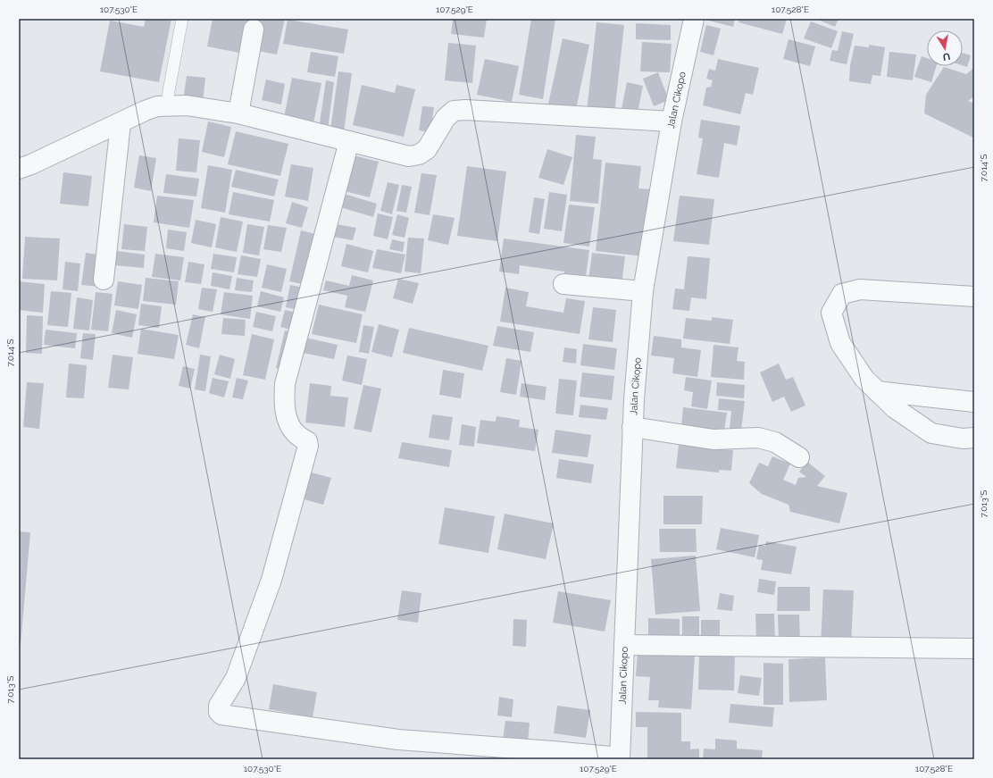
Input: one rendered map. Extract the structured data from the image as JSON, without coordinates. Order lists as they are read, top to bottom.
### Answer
{
  "streets": {
    "street": ["Jalan Cikopo"]
  },
  "north": "bottom",
  "coordinates": [
    "107.530°E",
    "107.529°E",
    "107.528°E",
    "7.014°S",
    "7.013°S"
  ]
}
